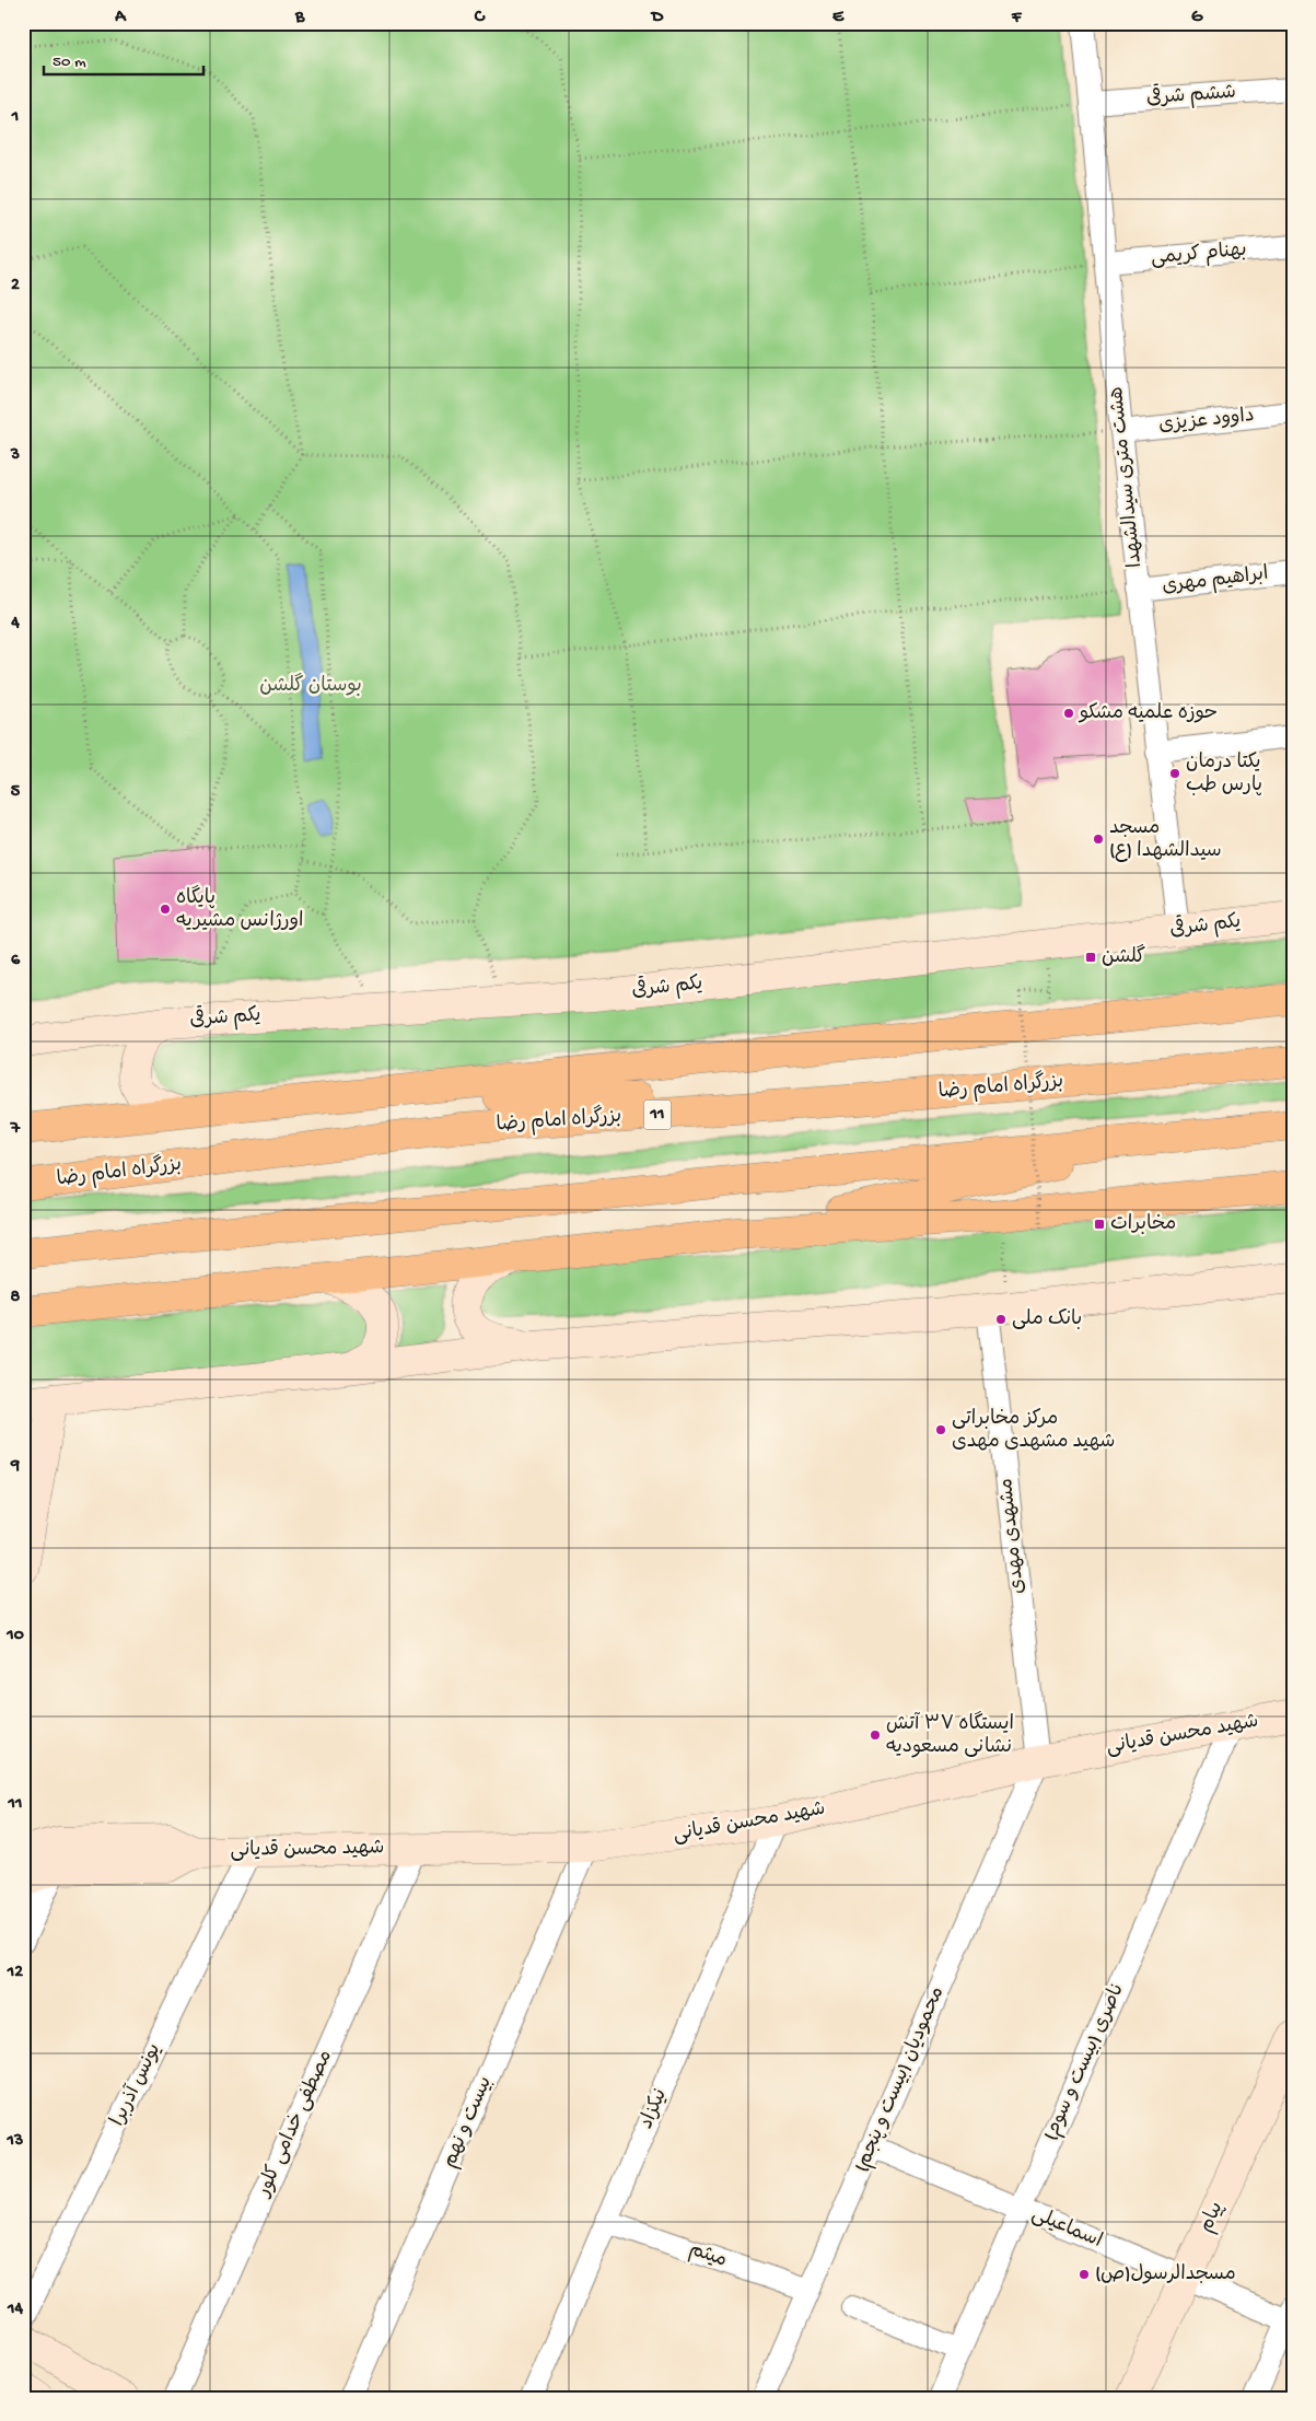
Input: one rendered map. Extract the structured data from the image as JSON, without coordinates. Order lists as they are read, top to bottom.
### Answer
{
  "streets": {
    "highway": ["بزرگراه امام رضا", "11"],
    "main road": ["یکم شرقی", "شهید محسن قدیانی", "پیام"],
    "street": [
      "ششم شرقی",
      "بهنام کریمی",
      "داوود عزیزی",
      "هشت متری سیدالشهدا",
      "ابراهیم مهری",
      "مشهدی مهدی",
      "ناصری (بیست و سوم)",
      "محمودیان (بیست و پنجم)",
      "یونس آذربرا",
      "نیکزاد",
      "بیست و نهم",
      "مصطفی خدامی کلور",
      "اسماعیلی",
      "میثم"
    ]
  },
  "crossings": [
    ["ششم شرقی", "هشت متری سیدالشهدا"],
    ["بهنام کریمی", "هشت متری سیدالشهدا"],
    ["داوود عزیزی", "هشت متری سیدالشهدا"],
    ["هشت متری سیدالشهدا", "ابراهیم مهری"],
    ["هشت متری سیدالشهدا", "یکم شرقی"],
    ["مشهدی مهدی", "شهید محسن قدیانی"],
    ["مشهدی مهدی", "محمودیان (بیست و پنجم)"],
    ["شهید محسن قدیانی", "ناصری (بیست و سوم)"],
    ["شهید محسن قدیانی", "محمودیان (بیست و پنجم)"],
    ["شهید محسن قدیانی", "یونس آذربرا"],
    ["شهید محسن قدیانی", "نیکزاد"],
    ["شهید محسن قدیانی", "بیست و نهم"],
    ["شهید محسن قدیانی", "مصطفی خدامی کلور"],
    ["ناصری (بیست و سوم)", "اسماعیلی"],
    ["محمودیان (بیست و پنجم)", "اسماعیلی"],
    ["محمودیان (بیست و پنجم)", "میثم"],
    ["نیکزاد", "میثم"],
    ["پیام", "اسماعیلی"]
  ],
  "parks": ["بوستان گلشن"],
  "places": {
    "other": [
      "حوزه علمیه مشکو",
      "یکتا درمان پارس طب",
      "مسجد سیدالشهدا (ع)",
      "پایگاه اورژانس مشیریه",
      "بانک ملی",
      "مرکز مخابراتی شهید مشهدی مهدی",
      "ایستگاه ۳۷ آتش نشانی مسعودیه",
      "مسجدالرسول(ص)"
    ],
    "transit": ["گلشن", "مخابرات"]
  },
  "scale_bar": "50 m",
  "grid": {
    "columns": [
      "A",
      "B",
      "C",
      "D",
      "E",
      "F",
      "G"
    ],
    "rows": [
      "1",
      "2",
      "3",
      "4",
      "5",
      "6",
      "7",
      "8",
      "9",
      "10",
      "11",
      "12",
      "13",
      "14"
    ]
  }
}
